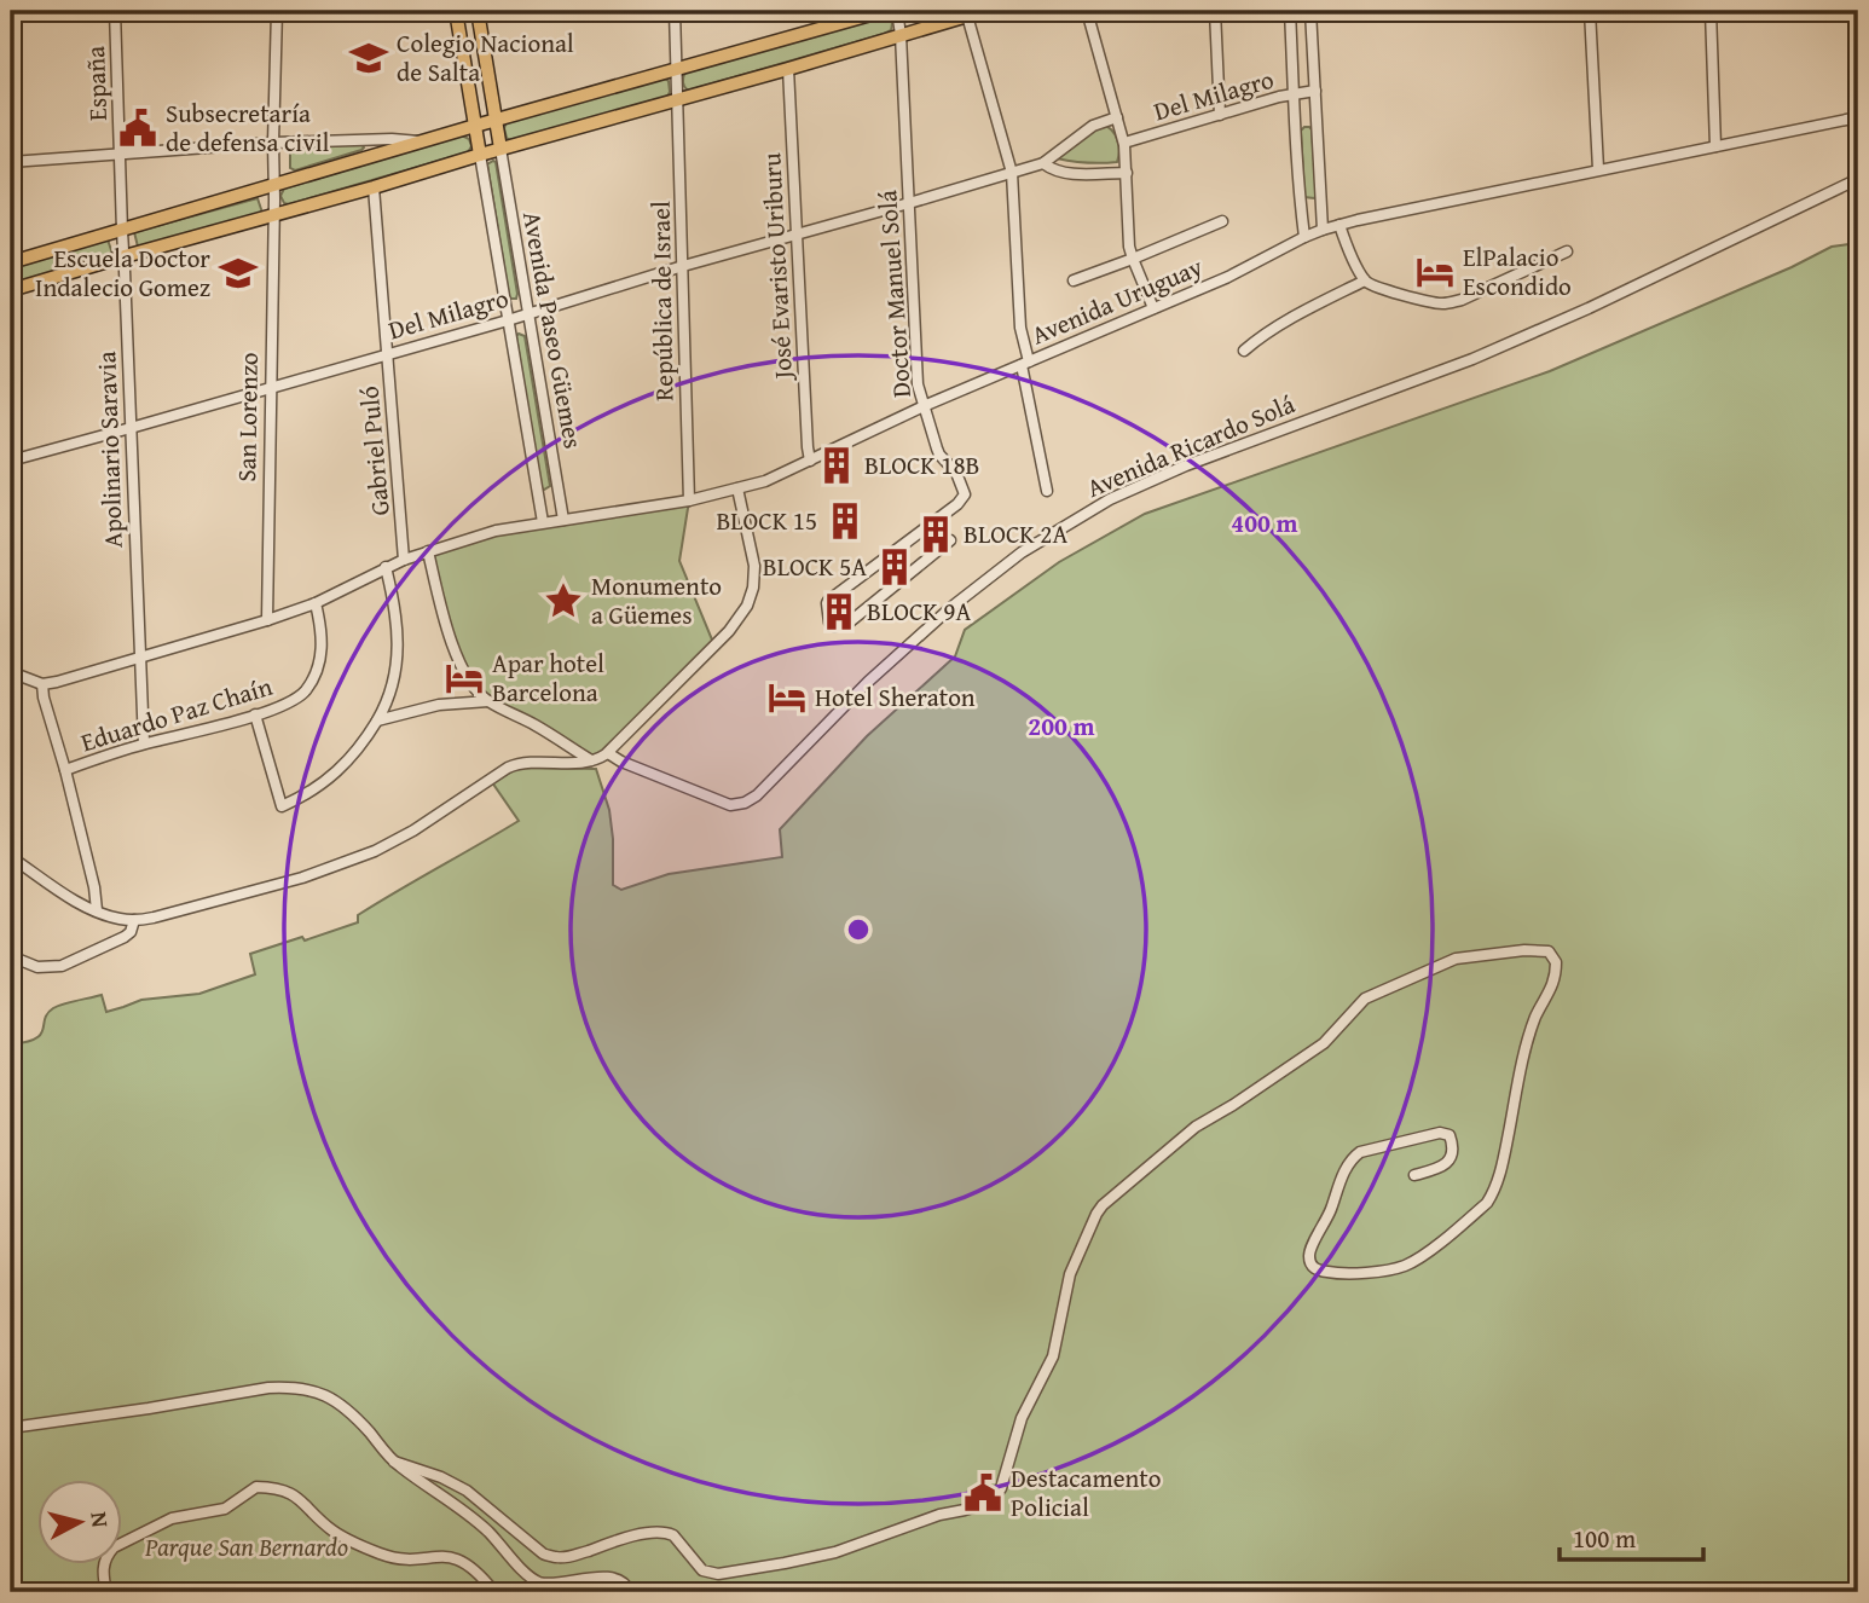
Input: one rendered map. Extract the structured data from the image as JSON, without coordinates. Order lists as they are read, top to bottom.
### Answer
{
  "streets": {
    "street": [
      "España",
      "Del Milagro",
      "José Evaristo Uriburu",
      "Doctor Manuel Solá",
      "República de Israel",
      "Avenida Uruguay",
      "Avenida Paseo Güemes",
      "San Lorenzo",
      "Avenida Ricardo Solá",
      "Apolinario Saravia",
      "Gabriel Puló",
      "Eduardo Paz Chaín"
    ]
  },
  "crossings": [
    ["España", "Apolinario Saravia"],
    ["Del Milagro", "José Evaristo Uriburu"],
    ["Del Milagro", "Doctor Manuel Solá"],
    ["Del Milagro", "República de Israel"],
    ["Del Milagro", "Avenida Paseo Güemes"],
    ["Del Milagro", "San Lorenzo"],
    ["Del Milagro", "Apolinario Saravia"],
    ["Del Milagro", "Gabriel Puló"],
    ["José Evaristo Uriburu", "Avenida Uruguay"],
    ["Doctor Manuel Solá", "Avenida Uruguay"],
    ["República de Israel", "Avenida Uruguay"],
    ["Avenida Uruguay", "Avenida Paseo Güemes"],
    ["Avenida Uruguay", "San Lorenzo"],
    ["Avenida Uruguay", "Apolinario Saravia"],
    ["Avenida Uruguay", "Gabriel Puló"],
    ["Avenida Uruguay", "Eduardo Paz Chaín"],
    ["Apolinario Saravia", "Eduardo Paz Chaín"]
  ],
  "parks": ["Parque San Bernardo"],
  "places": {
    "school or university": ["Colegio Nacional de Salta", "Escuela Doctor Indalecio Gomez"],
    "public building": ["Subsecretaría de defensa civil", "Destacamento Policial"],
    "hotel": ["ElPalacio Escondido", "Apar hotel Barcelona", "Hotel Sheraton"],
    "building": [
      "BLOCK 18B",
      "BLOCK 15",
      "BLOCK 2A",
      "BLOCK 5A",
      "BLOCK 9A"
    ],
    "place": ["Monumento a Güemes"]
  },
  "scale_bar": "100 m",
  "north": "right",
  "rings": ["400 m", "200 m"]
}
